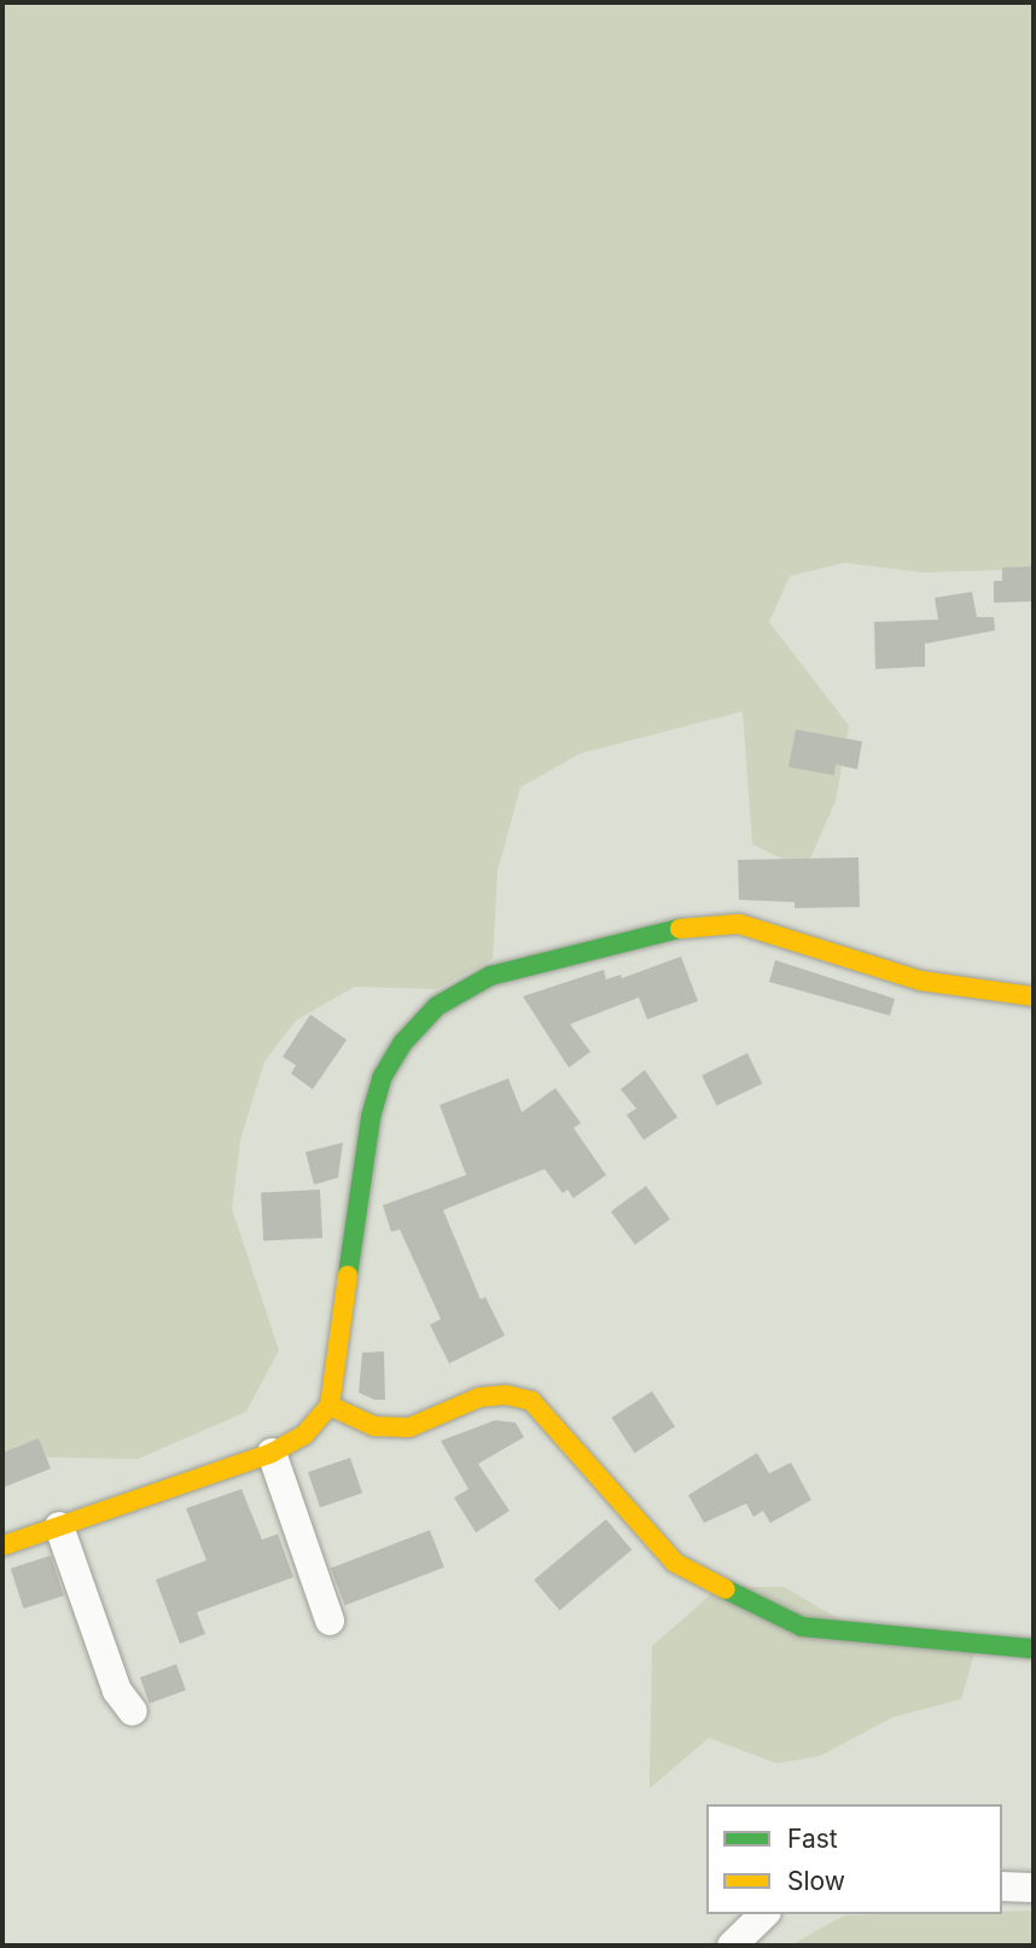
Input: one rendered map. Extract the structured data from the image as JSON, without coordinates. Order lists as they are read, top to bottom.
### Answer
{
  "legend": ["Fast", "Slow"]
}
